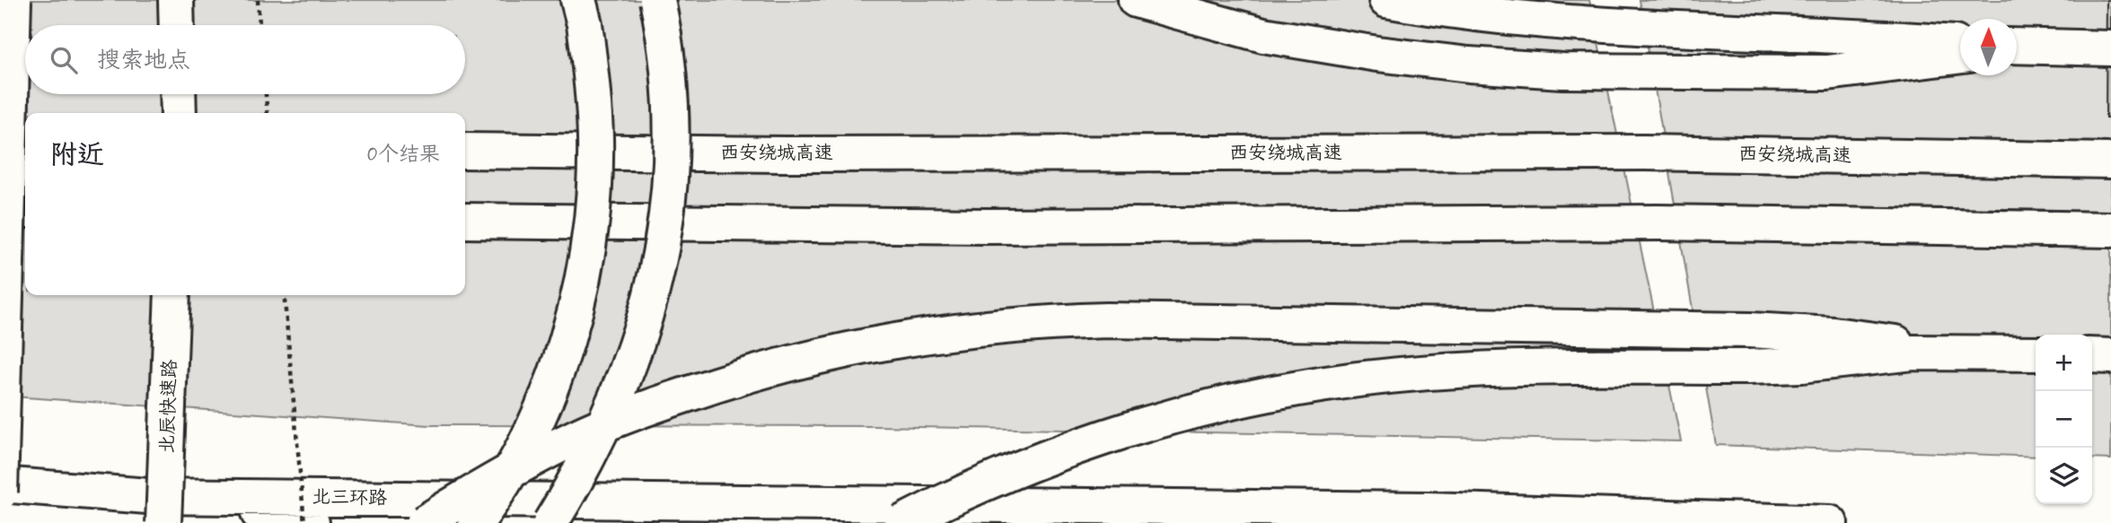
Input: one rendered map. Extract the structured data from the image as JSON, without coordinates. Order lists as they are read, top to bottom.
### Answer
{
  "streets": {
    "main road": ["西安绕城高速", "北辰快速路", "北三环路"]
  },
  "crossings": [
    ["北辰快速路", "北三环路"]
  ],
  "north": "top",
  "page": {
    "search": "搜索地点",
    "heading": ["附近", "0个结果"],
    "map_buttons": ["+", "−"]
  }
}
